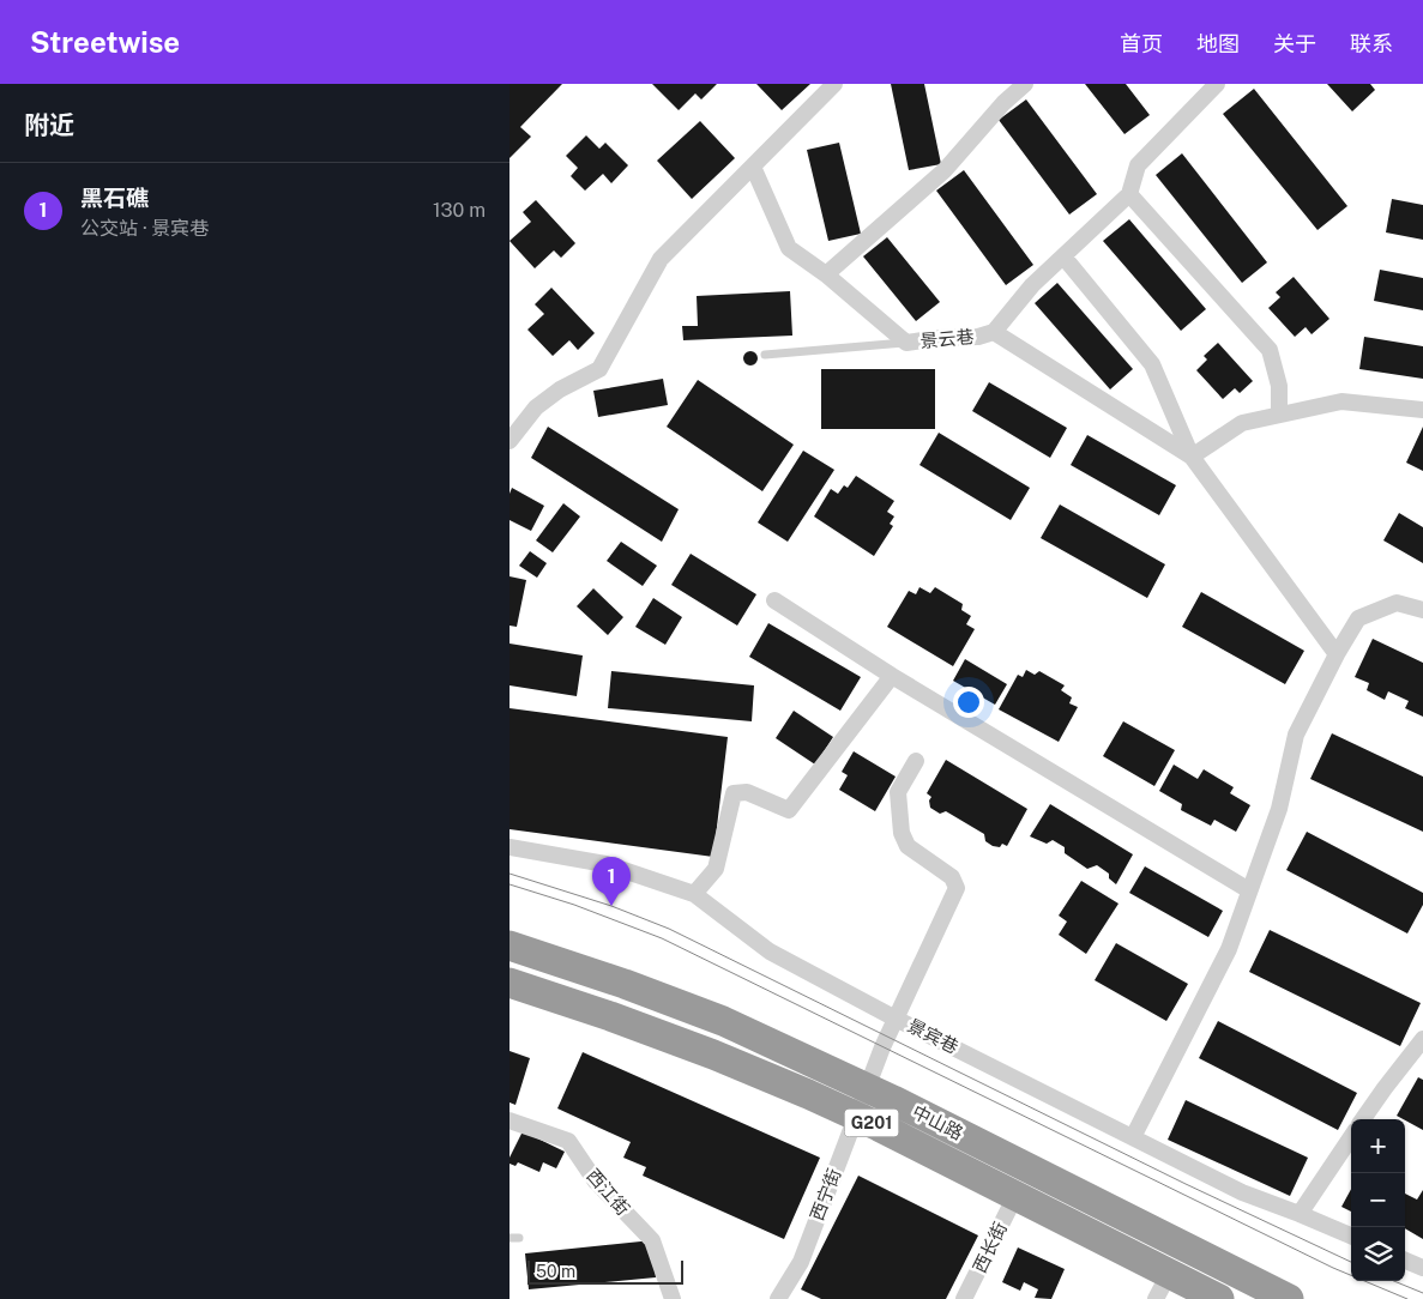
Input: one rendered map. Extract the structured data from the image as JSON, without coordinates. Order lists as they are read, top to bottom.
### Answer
{
  "streets": {
    "highway": ["G201", "中山路"],
    "street": [
      "景云巷",
      "景宾巷",
      "西江街",
      "西宁街",
      "西长街"
    ]
  },
  "crossings": [
    ["景宾巷", "西宁街"],
    ["中山路", "西宁街"],
    ["中山路", "西长街"]
  ],
  "scale_bar": "50 m",
  "page": {
    "header": "Streetwise",
    "nav": [
      "首页",
      "地图",
      "关于",
      "联系"
    ],
    "heading": "附近",
    "list": [
      {
        "mark": "1",
        "name": "黑石礁",
        "note": "公交站 · 景宾巷",
        "value": "130 m"
      }
    ],
    "pins": "1",
    "map_buttons": ["+", "−"],
    "scale": "50 m"
  }
}
